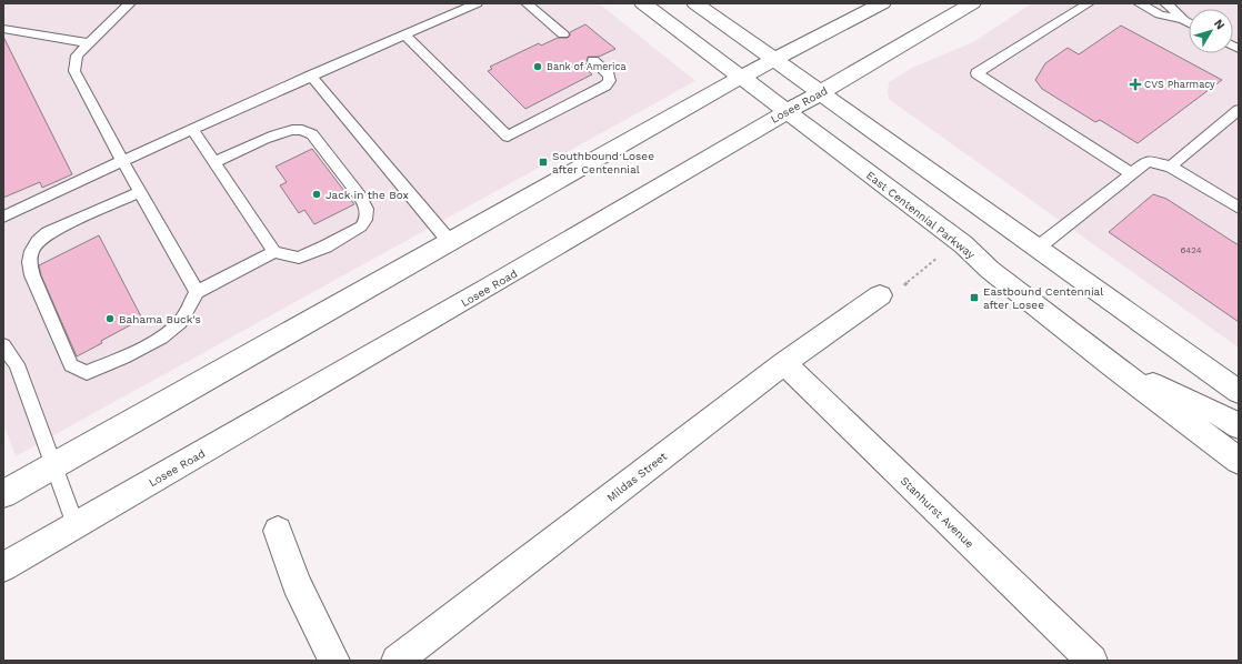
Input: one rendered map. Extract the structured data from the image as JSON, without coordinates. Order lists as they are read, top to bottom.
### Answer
{
  "streets": {
    "main road": [
      "Losee Road",
      "East Centennial Parkway",
      "Mildas Street",
      "Stanhurst Avenue"
    ]
  },
  "crossings": [
    ["Losee Road", "East Centennial Parkway"],
    ["Mildas Street", "Stanhurst Avenue"]
  ],
  "places": {
    "other": ["Bank of America", "Jack in the Box", "Bahama Buck's"],
    "health": ["CVS Pharmacy"],
    "transit": ["Southbound Losee after Centennial", "Eastbound Centennial after Losee"]
  },
  "house_numbers": ["6424"],
  "north": "top right"
}
